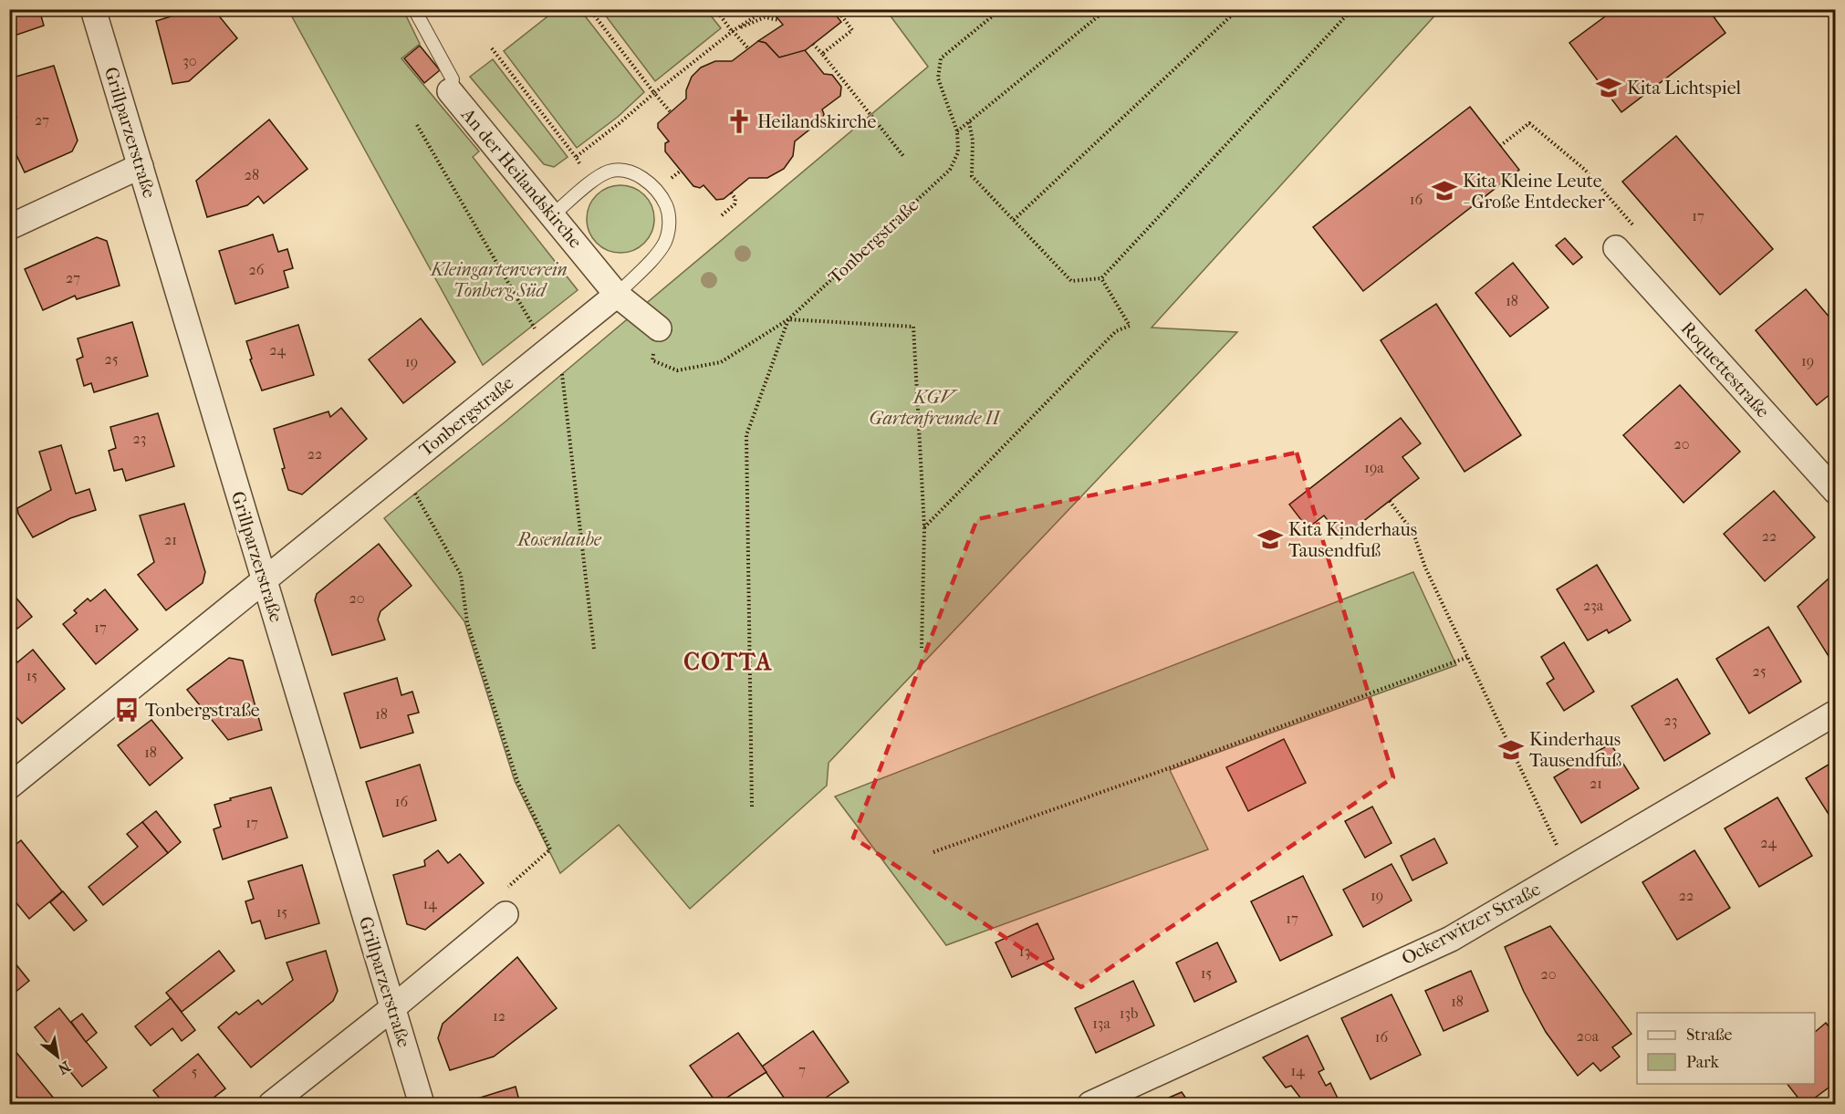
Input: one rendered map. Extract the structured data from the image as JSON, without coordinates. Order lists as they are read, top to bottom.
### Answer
{
  "streets": {
    "street": [
      "Grillparzerstraße",
      "An der Heilandskirche",
      "Tonbergstraße",
      "Roquettestraße",
      "Ockerwitzer Straße"
    ]
  },
  "crossings": [
    ["Grillparzerstraße", "Tonbergstraße"],
    ["An der Heilandskirche", "Tonbergstraße"]
  ],
  "districts": ["COTTA"],
  "parks": ["Kleingartenverein Tonberg Süd", "KGV Gartenfreunde II", "Rosenlaube"],
  "places": {
    "school or university": [
      "Kita Lichtspiel",
      "Kita Kleine Leute - Große Entdecker",
      "Kita Kinderhaus Tausendfuß",
      "Kinderhaus Tausendfuß"
    ],
    "church": ["Heilandskirche"],
    "bus stop": ["Tonbergstraße"]
  },
  "house_numbers": [
    "30",
    "27",
    "28",
    "16",
    "17",
    "26",
    "27",
    "18",
    "24",
    "25",
    "19",
    "19",
    "23",
    "20",
    "22",
    "19a",
    "22",
    "21",
    "20",
    "23a",
    "17",
    "25",
    "15",
    "18",
    "23",
    "18",
    "21",
    "16",
    "17",
    "24",
    "19",
    "22",
    "14",
    "15",
    "17",
    "13",
    "15",
    "20",
    "18",
    "13b",
    "12",
    "13a",
    "20a",
    "16",
    "7",
    "14",
    "5"
  ],
  "legend": ["Straße", "Park"],
  "north": "bottom right"
}
